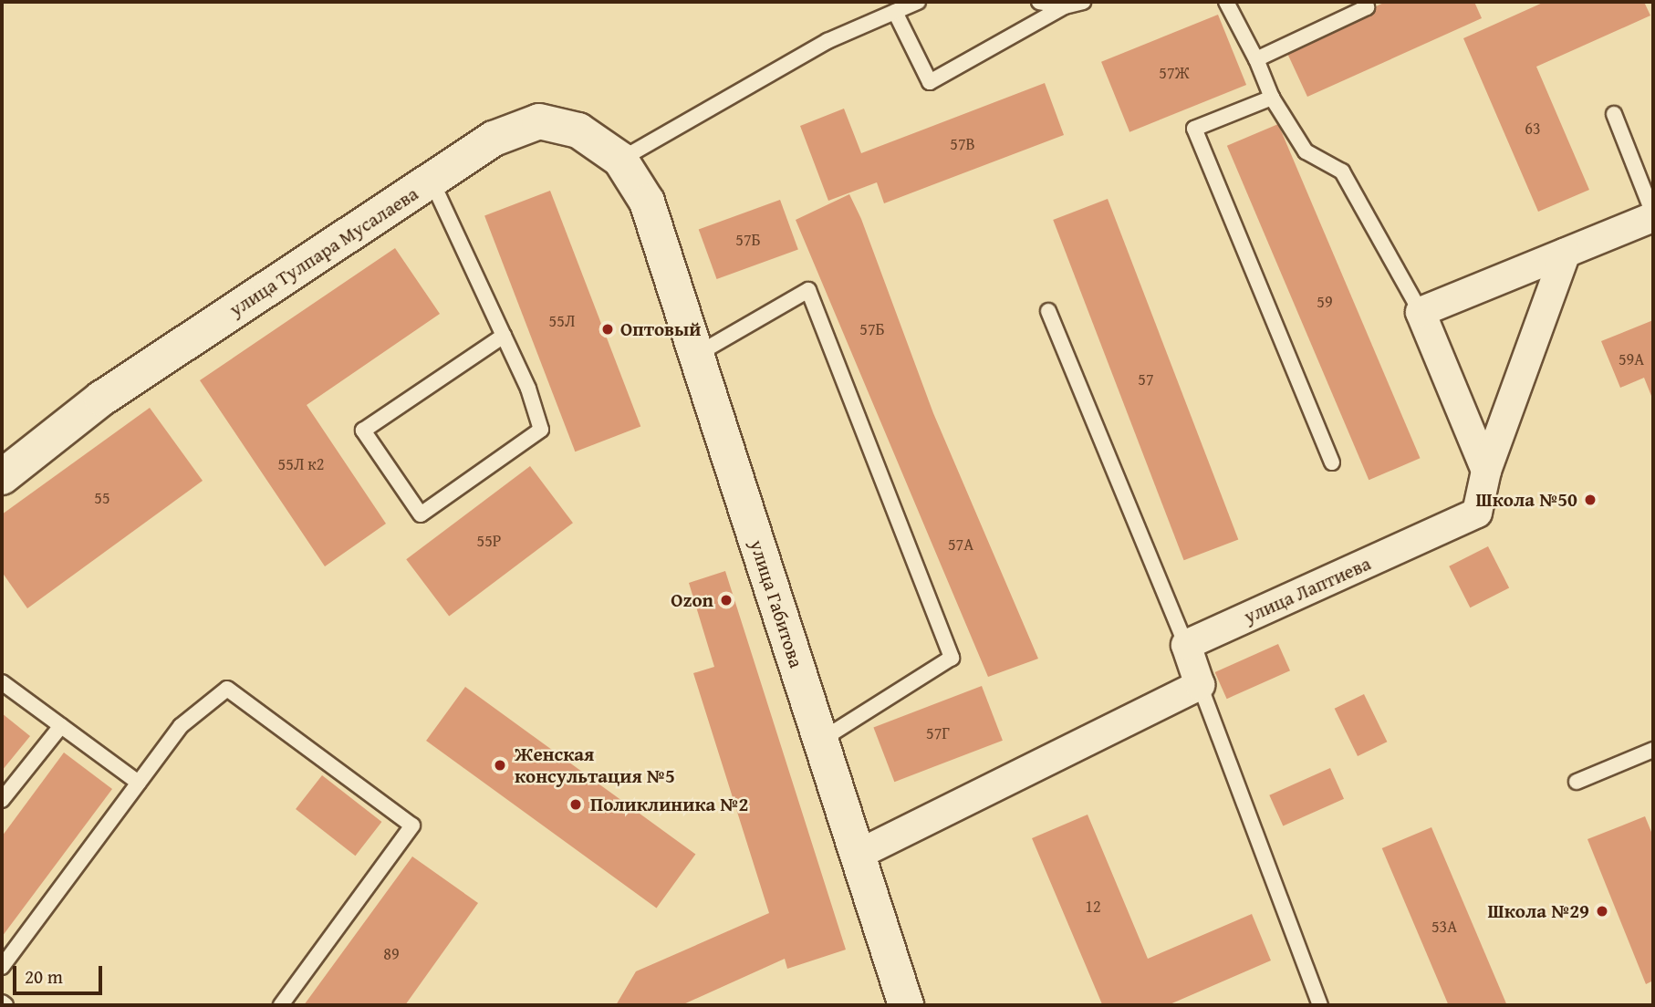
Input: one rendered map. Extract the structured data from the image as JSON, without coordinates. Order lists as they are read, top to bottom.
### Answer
{
  "streets": {
    "street": ["улица Тулпара Мусалаева", "улица Лаптиева", "улица Габитова"]
  },
  "crossings": [
    ["улица Тулпара Мусалаева", "улица Габитова"]
  ],
  "places": [
    "Оптовый",
    "Школа №50",
    "Ozon",
    "Женская консультация №5",
    "Поликлиника №2",
    "Школа №29"
  ],
  "house_numbers": [
    "57Ж",
    "63",
    "57В",
    "57Б",
    "59",
    "55Л",
    "57Б",
    "59А",
    "57",
    "55Л к2",
    "55",
    "55Р",
    "57А",
    "57Г",
    "12",
    "53А",
    "89"
  ],
  "scale_bar": "20 m"
}
